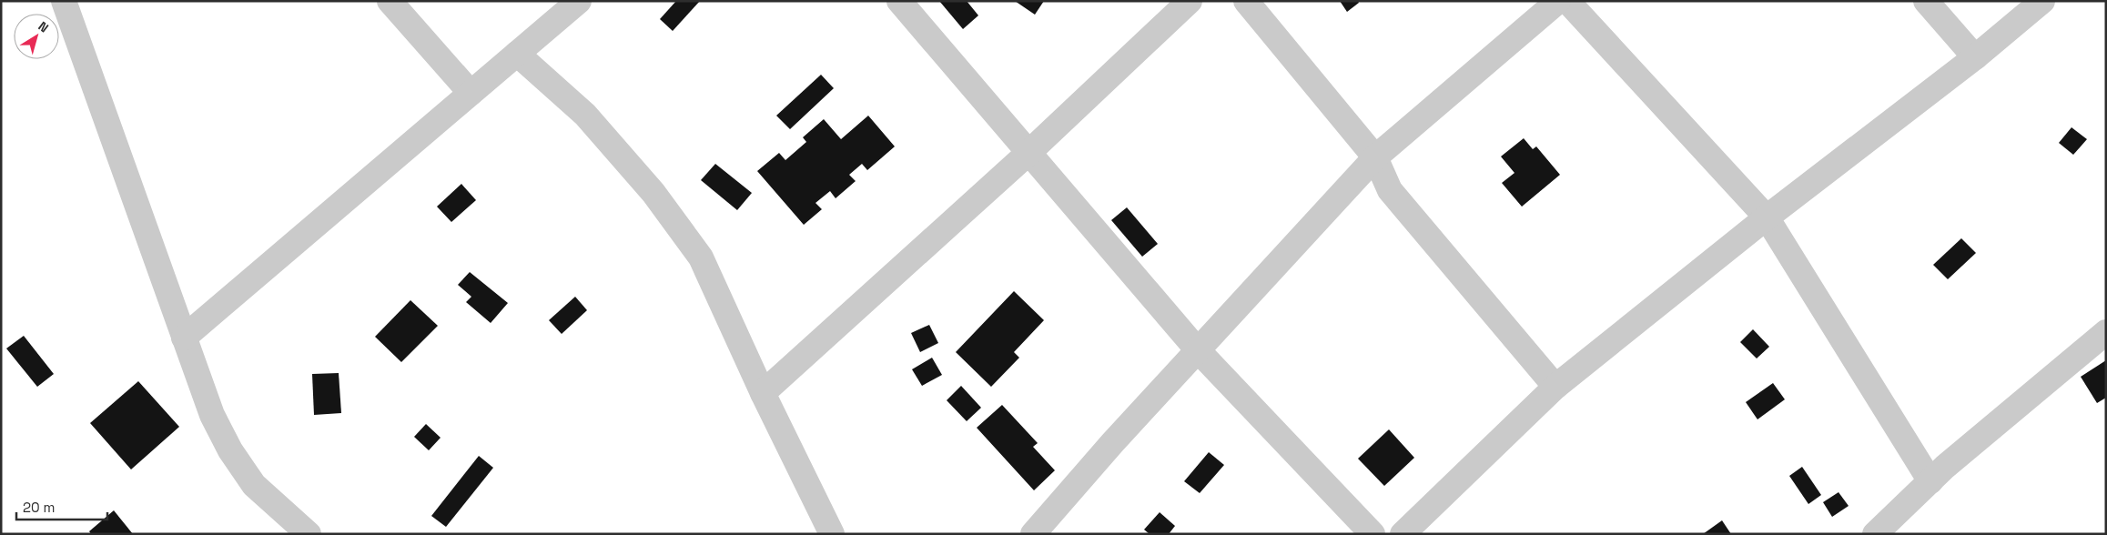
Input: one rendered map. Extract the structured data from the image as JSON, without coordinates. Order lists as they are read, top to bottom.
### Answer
{
  "scale_bar": "20 m",
  "north": "top right"
}
